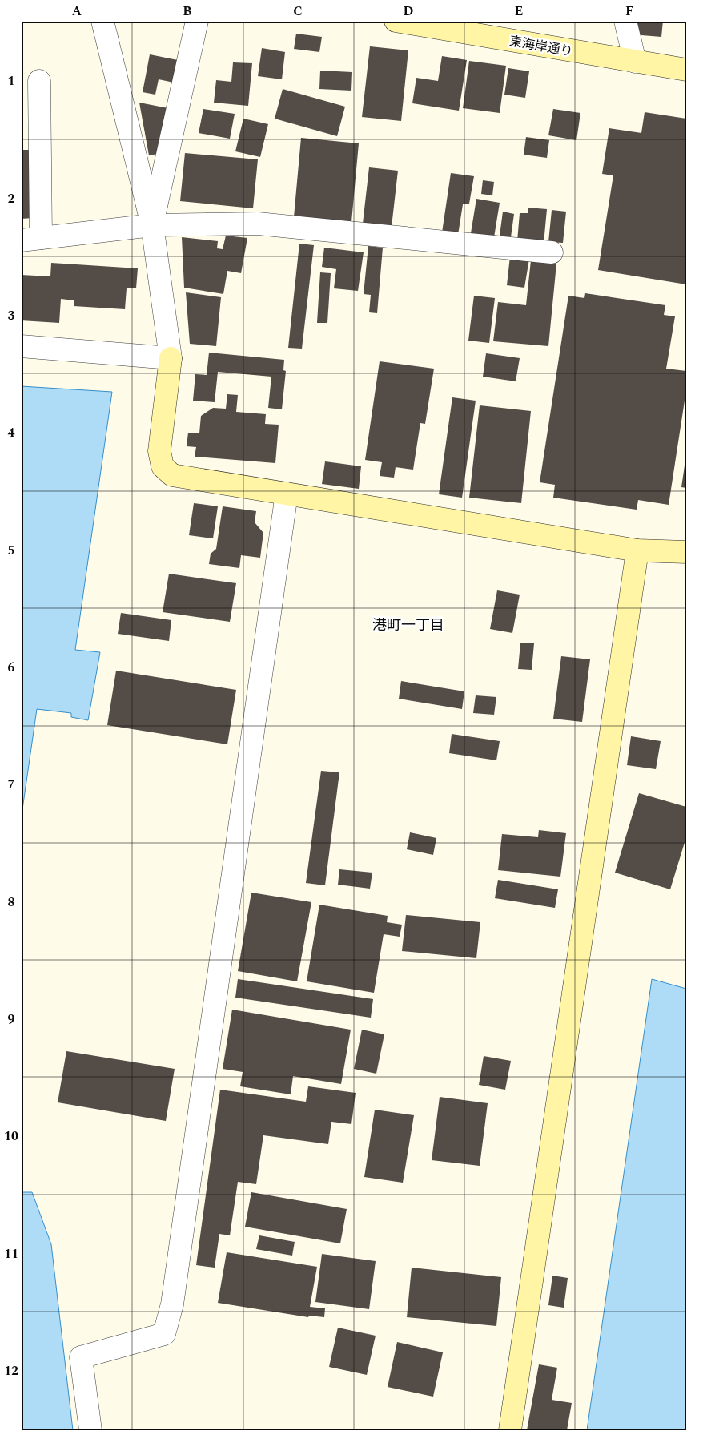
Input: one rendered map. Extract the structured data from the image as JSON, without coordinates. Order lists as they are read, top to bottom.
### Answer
{
  "streets": {
    "street": ["東海岸通り"]
  },
  "districts": ["港町一丁目"],
  "grid": {
    "columns": [
      "A",
      "B",
      "C",
      "D",
      "E",
      "F"
    ],
    "rows": [
      "1",
      "2",
      "3",
      "4",
      "5",
      "6",
      "7",
      "8",
      "9",
      "10",
      "11",
      "12"
    ]
  }
}
